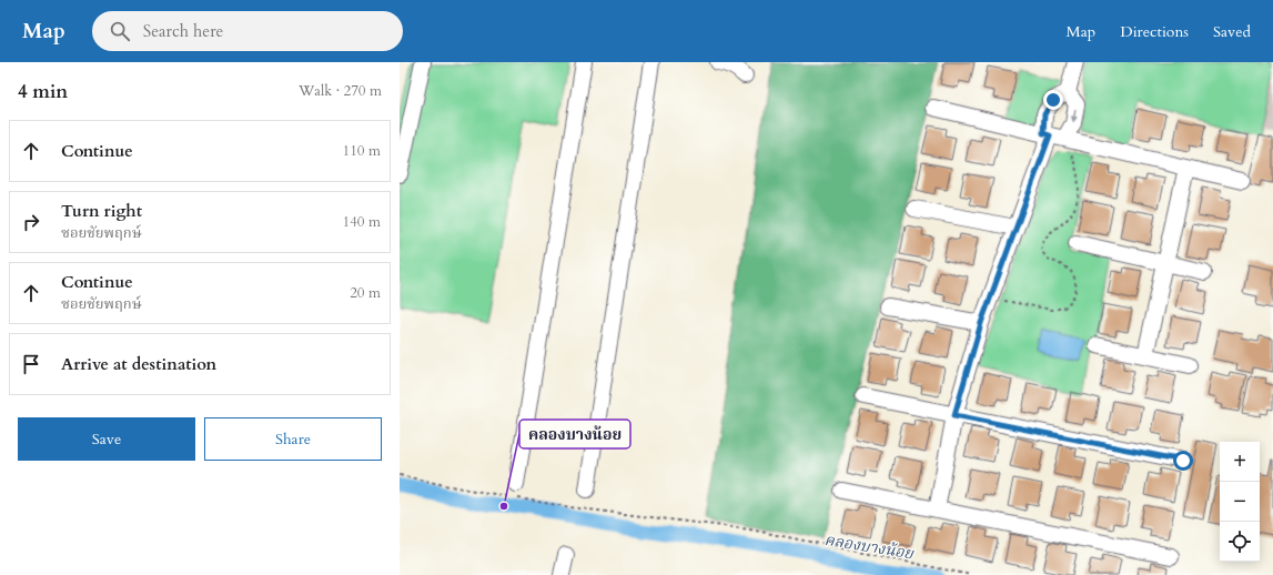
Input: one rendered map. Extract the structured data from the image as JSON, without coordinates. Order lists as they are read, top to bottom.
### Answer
{
  "water": ["คลองบางน้อย"],
  "places": ["คลองบางน้อย"],
  "page": {
    "header": "Map",
    "search": "Search here",
    "nav": ["Map", "Directions", "Saved"],
    "heading": ["4 min", "Walk · 270 m"],
    "list": [
      ["Continue", "110 m"],
      ["Turn right", "ซอยชัยพฤกษ์", "140 m"],
      ["Continue", "ซอยชัยพฤกษ์", "20 m"],
      "Arrive at destination"
    ],
    "buttons": ["Save", "Share"],
    "map_buttons": ["+", "−"]
  }
}
